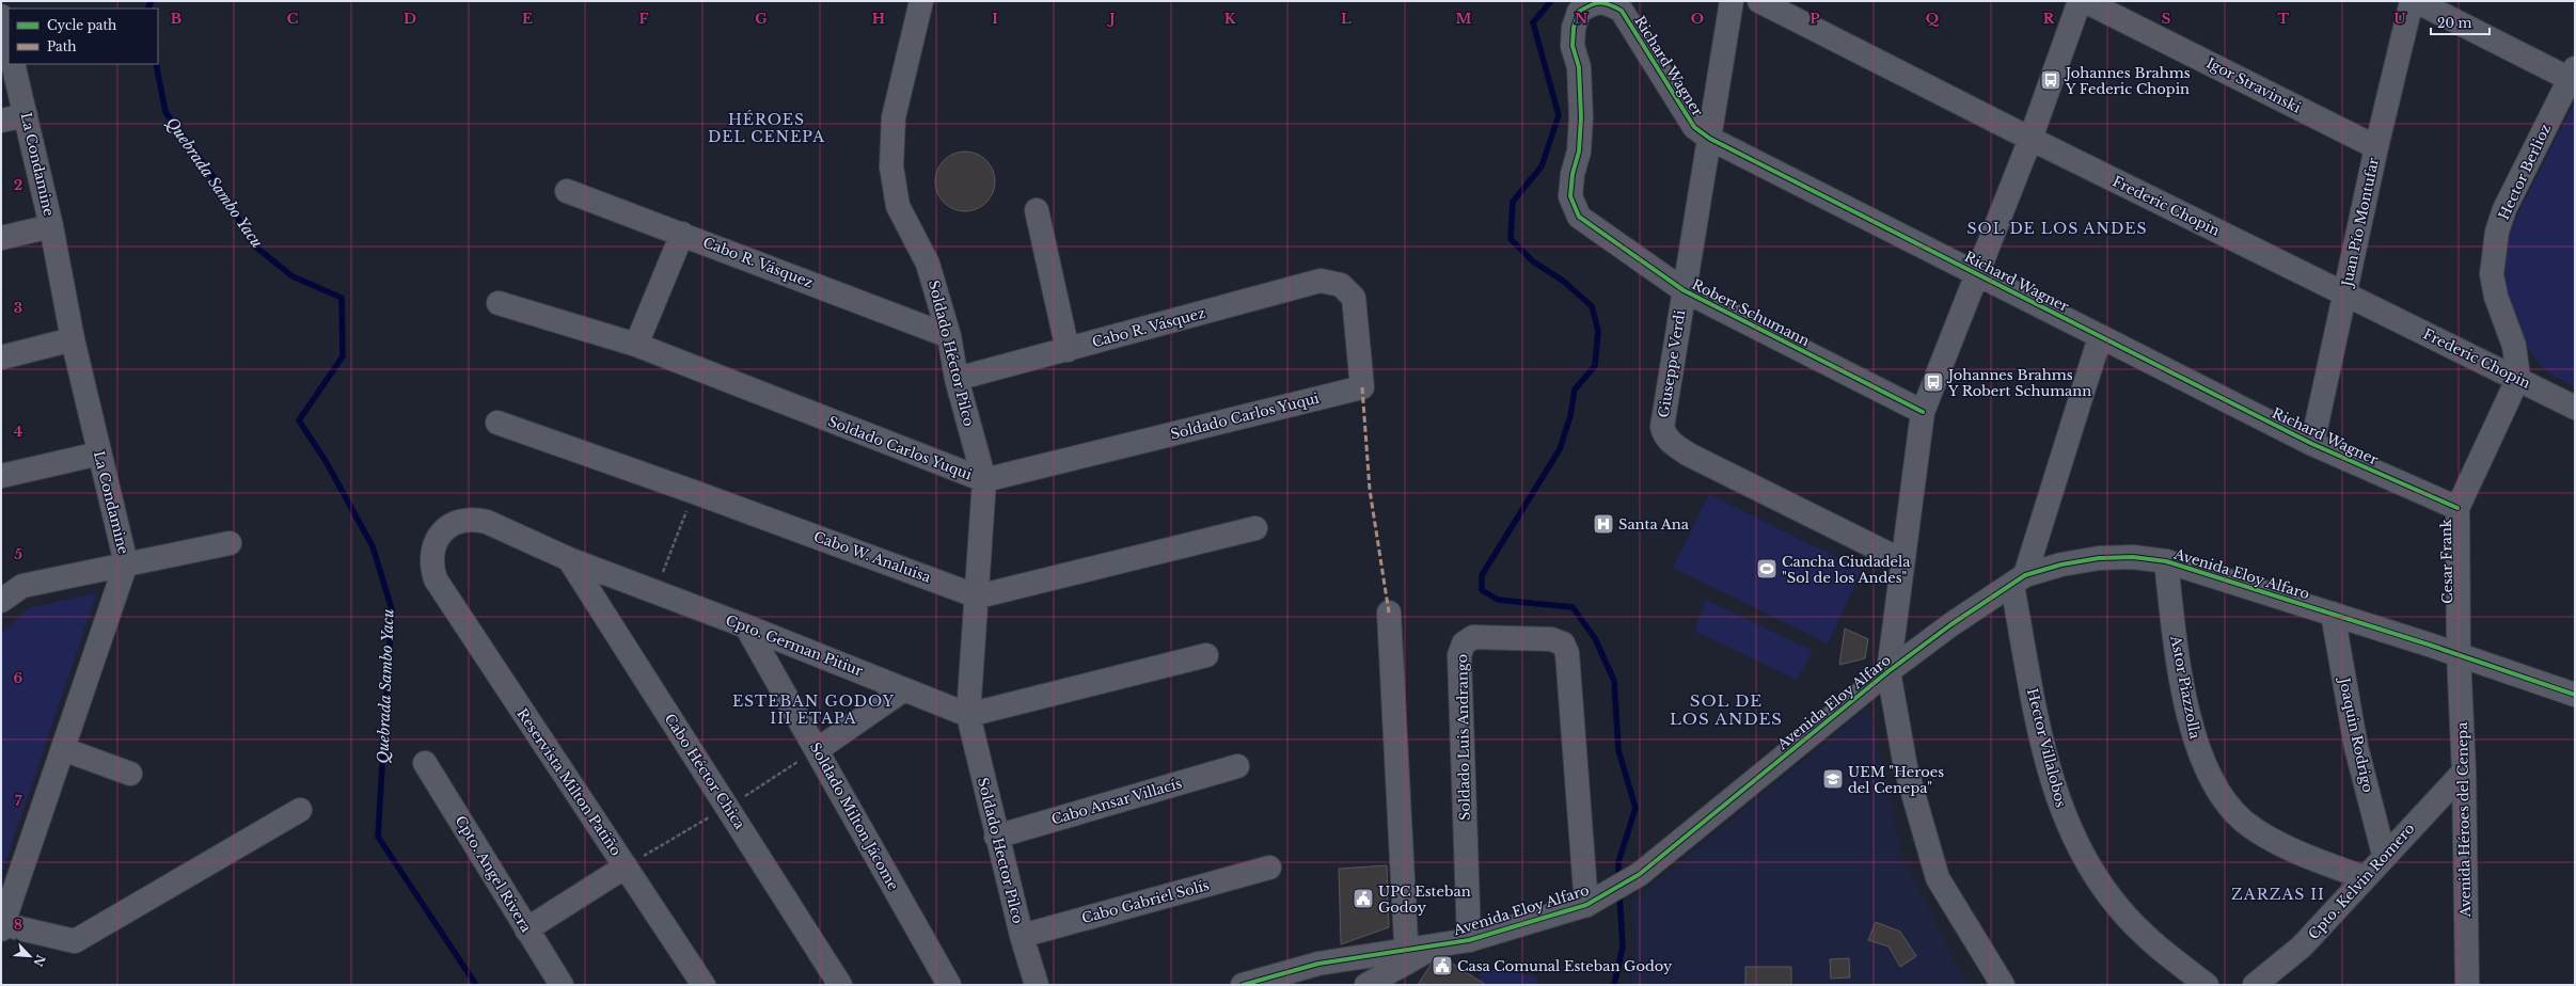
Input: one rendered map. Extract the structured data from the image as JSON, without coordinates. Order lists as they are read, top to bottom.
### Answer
{
  "streets": {
    "street": [
      "Richard Wagner",
      "Igor Stravinski",
      "La Condamine",
      "Hector Berlioz",
      "Frederic Chopin",
      "Juan Pío Montufar",
      "Cabo R. Vásquez",
      "Robert Schumann",
      "Soldado Héctor Pilco",
      "Giuseppe Verdi",
      "Soldado Carlos Yuqui",
      "Cabo W. Analuisa",
      "Cesar Frank",
      "Avenida Eloy Alfaro",
      "Cpto. German Pitiur",
      "Astor Piazzolla",
      "Joaquin Rodrigo",
      "Soldado Luis Andrango",
      "Hector Villalobos",
      "Cabo Héctor Chica",
      "Reservista Milton Patiño",
      "Cabo Ansar Villacís",
      "Soldado Milton Jácome",
      "Avenida Héroes del Cenepa",
      "Soldado Hector Pilco",
      "Cpto. Angel Rivera",
      "Cpto. Kelvin Romero",
      "Cabo Gabriel Solís"
    ]
  },
  "crossings": [
    ["Richard Wagner", "Juan Pío Montufar"],
    ["Richard Wagner", "Robert Schumann"],
    ["Richard Wagner", "Giuseppe Verdi"],
    ["Richard Wagner", "Cesar Frank"],
    ["Igor Stravinski", "Juan Pío Montufar"],
    ["Hector Berlioz", "Frederic Chopin"],
    ["Hector Berlioz", "Cesar Frank"],
    ["Frederic Chopin", "Juan Pío Montufar"],
    ["Frederic Chopin", "Cesar Frank"],
    ["Cabo R. Vásquez", "Soldado Héctor Pilco"],
    ["Cabo R. Vásquez", "Soldado Carlos Yuqui"],
    ["Robert Schumann", "Giuseppe Verdi"],
    ["Soldado Héctor Pilco", "Soldado Carlos Yuqui"],
    ["Soldado Héctor Pilco", "Cabo W. Analuisa"],
    ["Soldado Héctor Pilco", "Cpto. German Pitiur"],
    ["Soldado Héctor Pilco", "Soldado Hector Pilco"],
    ["Cesar Frank", "Avenida Eloy Alfaro"],
    ["Cesar Frank", "Avenida Héroes del Cenepa"],
    ["Avenida Eloy Alfaro", "Astor Piazzolla"],
    ["Avenida Eloy Alfaro", "Joaquin Rodrigo"],
    ["Avenida Eloy Alfaro", "Soldado Luis Andrango"],
    ["Avenida Eloy Alfaro", "Hector Villalobos"],
    ["Avenida Eloy Alfaro", "Avenida Héroes del Cenepa"],
    ["Cpto. German Pitiur", "Cabo Héctor Chica"],
    ["Cpto. German Pitiur", "Reservista Milton Patiño"],
    ["Cpto. German Pitiur", "Soldado Milton Jácome"],
    ["Cpto. German Pitiur", "Soldado Hector Pilco"],
    ["Astor Piazzolla", "Cpto. Kelvin Romero"],
    ["Joaquin Rodrigo", "Cpto. Kelvin Romero"],
    ["Cabo Ansar Villacís", "Soldado Hector Pilco"],
    ["Avenida Héroes del Cenepa", "Cpto. Kelvin Romero"],
    ["Soldado Hector Pilco", "Cabo Gabriel Solís"]
  ],
  "districts": [
    "HÉROES DEL CENEPA",
    "SOL DE LOS ANDES",
    "SOL DE LOS ANDES",
    "ESTEBAN GODOY III ETAPA",
    "ZARZAS II"
  ],
  "water": ["Quebrada Sambo Yacu"],
  "places": {
    "bus stop": ["Johannes Brahms Y Federic Chopin", "Johannes Brahms Y Robert Schumann"],
    "hospital": ["Santa Ana"],
    "sports": ["Cancha Ciudadela \"Sol de los Andes\""],
    "school or university": ["UEM \"Heroes del Cenepa\""],
    "public building": ["UPC Esteban Godoy", "Casa Comunal Esteban Godoy"]
  },
  "legend": ["Cycle path", "Path"],
  "scale_bar": "20 m",
  "north": "bottom right",
  "grid": {
    "columns": [
      "B",
      "C",
      "D",
      "E",
      "F",
      "G",
      "H",
      "I",
      "J",
      "K",
      "L",
      "M",
      "N",
      "O",
      "P",
      "Q",
      "R",
      "S",
      "T",
      "U"
    ],
    "rows": [
      "2",
      "3",
      "4",
      "5",
      "6",
      "7",
      "8"
    ]
  }
}
